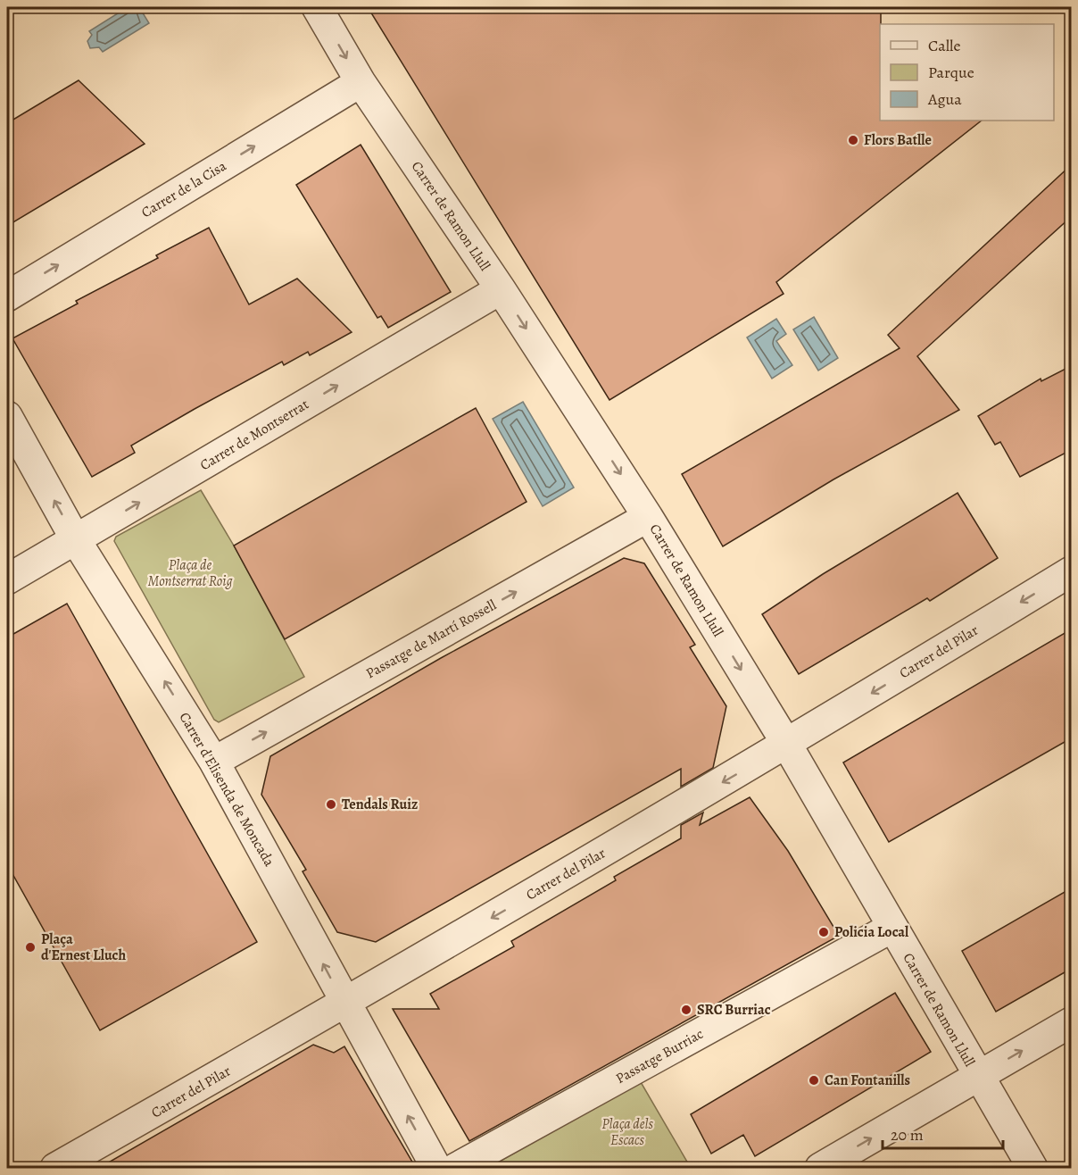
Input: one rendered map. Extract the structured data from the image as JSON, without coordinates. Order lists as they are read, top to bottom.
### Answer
{
  "streets": {
    "street": [
      "Carrer de la Cisa",
      "Carrer de Ramon Llull",
      "Carrer de Montserrat",
      "Passatge de Martí Rossell",
      "Carrer del Pilar",
      "Carrer d'Elisenda de Moncada",
      "Passatge Burriac"
    ]
  },
  "crossings": [
    ["Carrer de la Cisa", "Carrer de Ramon Llull"],
    ["Carrer de Ramon Llull", "Carrer de Montserrat"],
    ["Carrer de Ramon Llull", "Passatge de Martí Rossell"],
    ["Carrer de Ramon Llull", "Carrer del Pilar"],
    ["Carrer de Ramon Llull", "Passatge Burriac"],
    ["Carrer de Montserrat", "Carrer d'Elisenda de Moncada"],
    ["Passatge de Martí Rossell", "Carrer d'Elisenda de Moncada"],
    ["Carrer del Pilar", "Carrer d'Elisenda de Moncada"]
  ],
  "one_way": [
    "Carrer de la Cisa",
    "Carrer de Ramon Llull",
    "Carrer de Montserrat",
    "Passatge de Martí Rossell",
    "Carrer del Pilar",
    "Carrer d'Elisenda de Moncada"
  ],
  "parks": ["Plaça de Montserrat Roig", "Plaça dels Escacs"],
  "places": [
    "Flors Batlle",
    "Tendals Ruiz",
    "Policia Local",
    "Plaça d'Ernest Lluch",
    "SRC Burriac",
    "Can Fontanills"
  ],
  "legend": ["Calle", "Parque", "Agua"],
  "scale_bar": "20 m"
}
